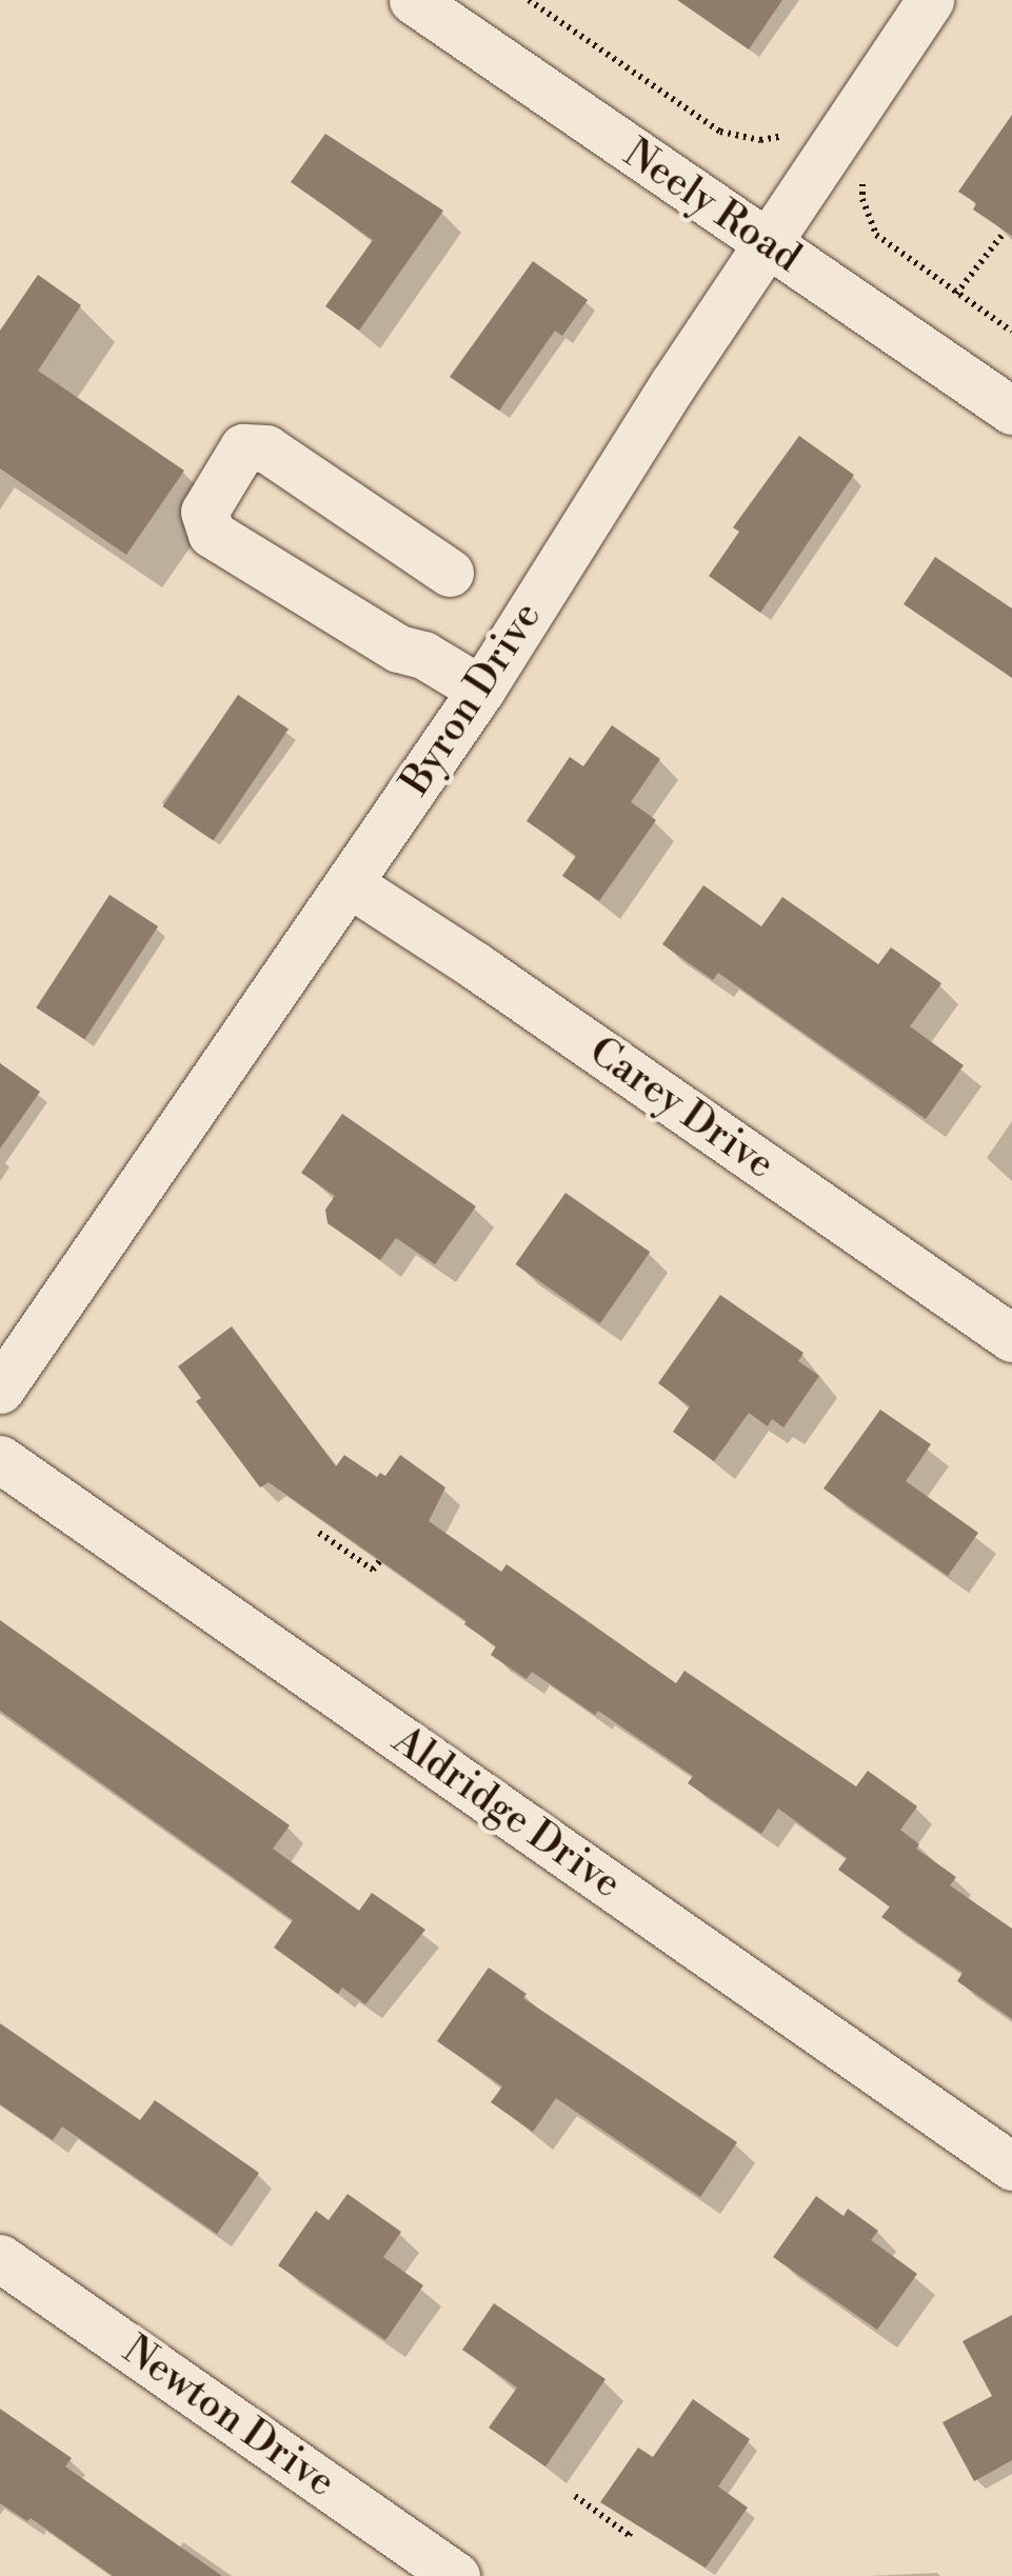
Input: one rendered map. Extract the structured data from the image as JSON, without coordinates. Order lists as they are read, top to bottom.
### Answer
{
  "streets": {
    "street": [
      "Neely Road",
      "Byron Drive",
      "Carey Drive",
      "Aldridge Drive",
      "Newton Drive"
    ]
  },
  "crossings": [
    ["Neely Road", "Byron Drive"],
    ["Byron Drive", "Carey Drive"]
  ]
}
